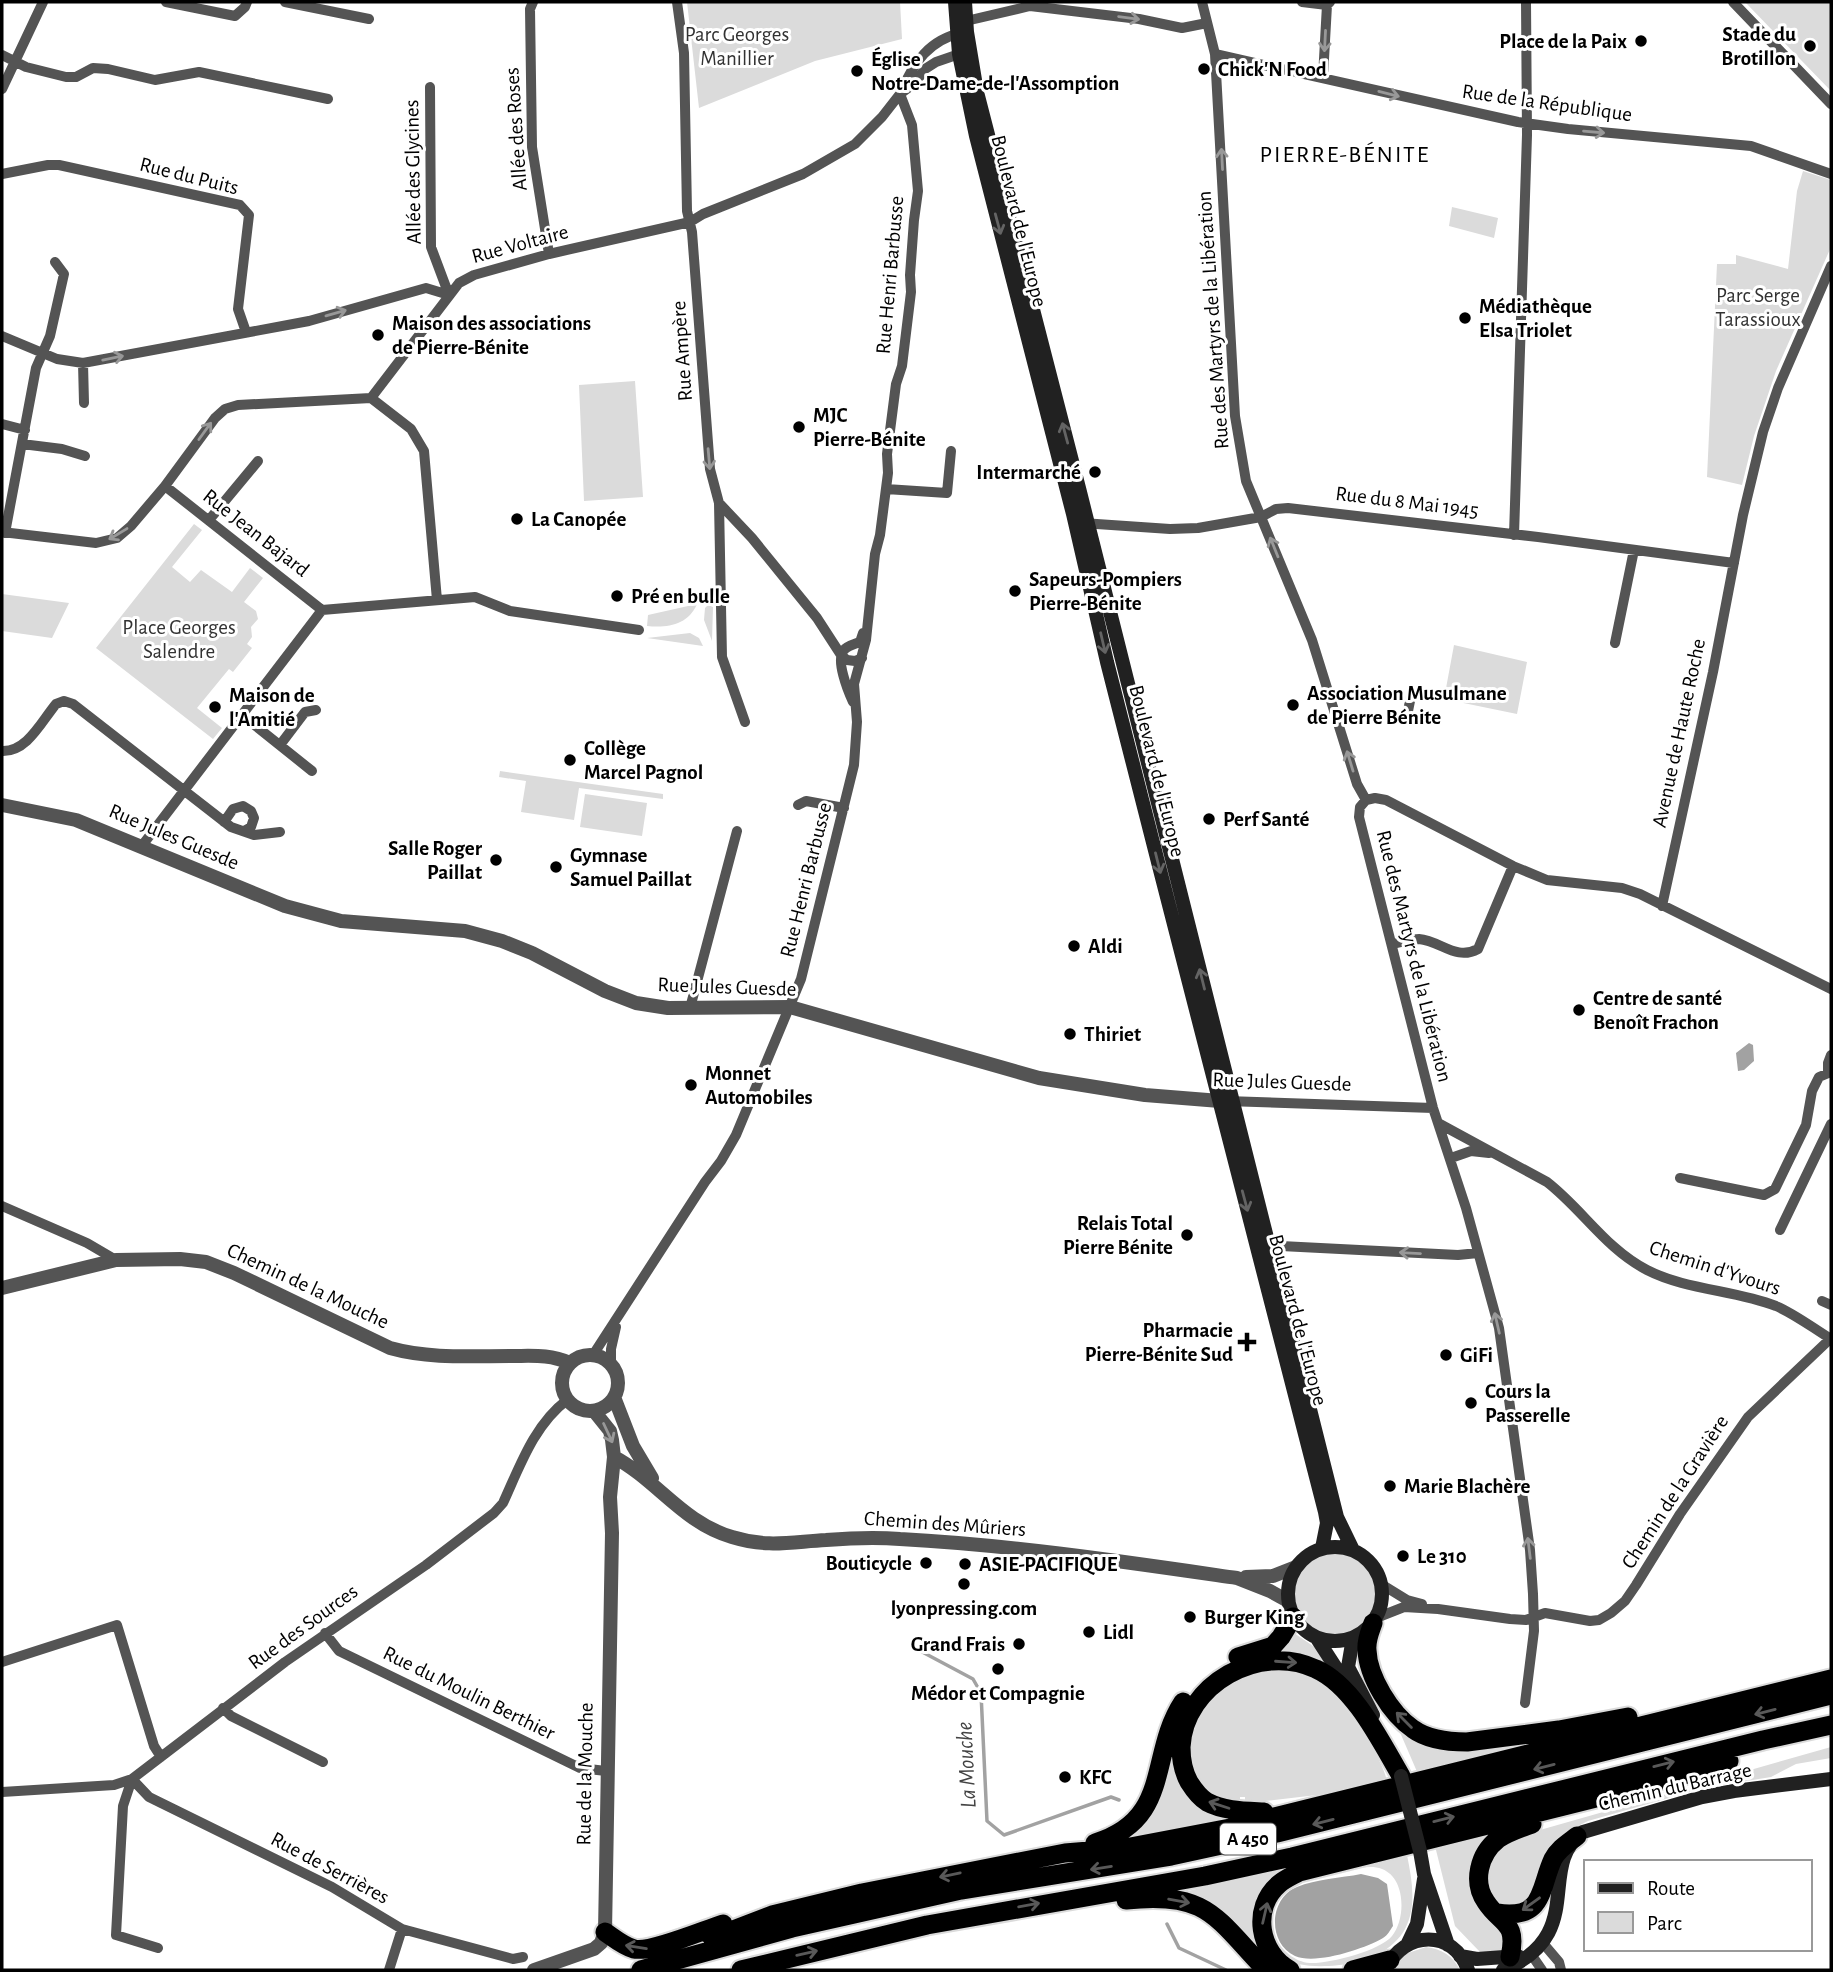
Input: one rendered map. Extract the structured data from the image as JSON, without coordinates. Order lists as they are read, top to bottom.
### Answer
{
  "streets": {
    "highway": ["A 450"],
    "main road": ["Boulevard de l'Europe", "Chemin du Barrage"],
    "street": [
      "Rue de la République",
      "Allée des Roses",
      "Allée des Glycines",
      "Rue du Puits",
      "Rue Voltaire",
      "Rue Henri Barbusse",
      "Rue des Martyrs de la Libération",
      "Rue Ampère",
      "Rue du 8 Mai 1945",
      "Rue Jean Bajard",
      "Avenue de Haute Roche",
      "Rue Jules Guesde",
      "Chemin d'Yvours",
      "Chemin de la Mouche",
      "Chemin de la Gravière",
      "Chemin des Mûriers",
      "Rue des Sources",
      "Rue du Moulin Berthier",
      "Rue de la Mouche",
      "Rue de Serrières"
    ]
  },
  "crossings": [
    ["Rue de la République", "Rue des Martyrs de la Libération"],
    ["Allée des Roses", "Rue Voltaire"],
    ["Allée des Glycines", "Rue Voltaire"],
    ["Boulevard de l'Europe", "Rue Voltaire"],
    ["Boulevard de l'Europe", "Rue du 8 Mai 1945"],
    ["Boulevard de l'Europe", "Rue Jules Guesde"],
    ["Boulevard de l'Europe", "Chemin des Mûriers"],
    ["Rue Voltaire", "Rue Henri Barbusse"],
    ["Rue Voltaire", "Rue des Martyrs de la Libération"],
    ["Rue Voltaire", "Rue Ampère"],
    ["Rue Henri Barbusse", "Rue Ampère"],
    ["Rue Henri Barbusse", "Rue Jules Guesde"],
    ["Rue Henri Barbusse", "Chemin de la Mouche"],
    ["Rue Henri Barbusse", "Chemin des Mûriers"],
    ["Rue Henri Barbusse", "Rue des Sources"],
    ["Rue Henri Barbusse", "Rue de la Mouche"],
    ["Rue des Martyrs de la Libération", "Rue du 8 Mai 1945"],
    ["Rue des Martyrs de la Libération", "Rue Jules Guesde"],
    ["Rue des Martyrs de la Libération", "Chemin d'Yvours"],
    ["Rue des Martyrs de la Libération", "Chemin de la Gravière"],
    ["Rue du 8 Mai 1945", "Avenue de Haute Roche"],
    ["Chemin d'Yvours", "Chemin de la Gravière"],
    ["Chemin de la Mouche", "Chemin des Mûriers"],
    ["Chemin de la Mouche", "Rue des Sources"],
    ["Chemin de la Mouche", "Rue de la Mouche"],
    ["Chemin des Mûriers", "Rue des Sources"],
    ["Chemin des Mûriers", "Rue de la Mouche"],
    ["Rue des Sources", "Rue du Moulin Berthier"],
    ["Rue des Sources", "Rue de la Mouche"],
    ["Rue des Sources", "Rue de Serrières"],
    ["Rue du Moulin Berthier", "Rue de la Mouche"]
  ],
  "one_way": ["Rue de la République", "Rue des Martyrs de la Libération", "Rue Ampère"],
  "districts": ["PIERRE-BÉNITE"],
  "water": ["La Mouche"],
  "parks": ["Parc Georges Manillier", "Parc Serge Tarassioux", "Place Georges Salendre"],
  "places": {
    "other": [
      "Place de la Paix",
      "Stade du Brotillon",
      "Chick'N Food",
      "Église Notre-Dame-de-l'Assomption",
      "Médiathèque Elsa Triolet",
      "Maison des associations de Pierre-Bénite",
      "MJC Pierre-Bénite",
      "Intermarché",
      "La Canopée",
      "Sapeurs-Pompiers Pierre-Bénite",
      "Pré en bulle",
      "Association Musulmane de Pierre Bénite",
      "Maison de l'Amitié",
      "Collège Marcel Pagnol",
      "Perf Santé",
      "Salle Roger Paillat",
      "Gymnase Samuel Paillat",
      "Aldi",
      "Centre de santé Benoît Frachon",
      "Thiriet",
      "Monnet Automobiles",
      "Relais Total Pierre Bénite",
      "GiFi",
      "Cours la Passerelle",
      "Marie Blachère",
      "Le 310",
      "Bouticycle",
      "ASIE-PACIFIQUE",
      "lyonpressing.com",
      "Burger King",
      "Lidl",
      "Grand Frais",
      "Médor et Compagnie",
      "KFC"
    ],
    "health": ["Pharmacie Pierre-Bénite Sud"]
  },
  "legend": ["Route", "Parc"]
}
